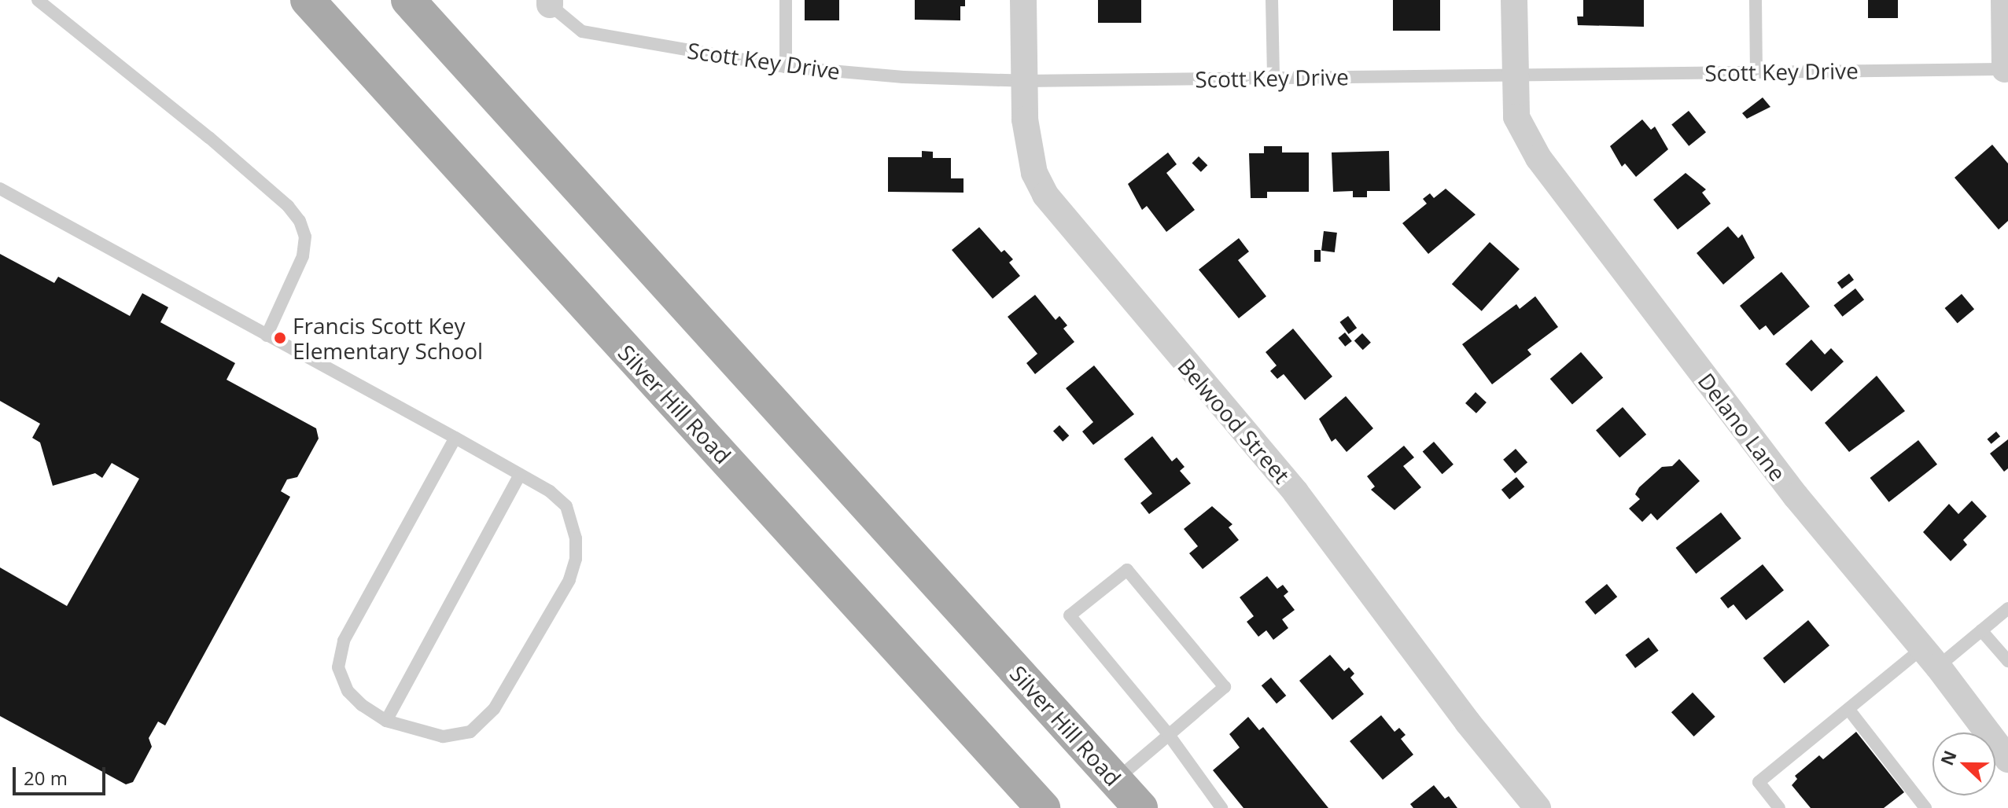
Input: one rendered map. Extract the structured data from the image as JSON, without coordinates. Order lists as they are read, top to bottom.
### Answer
{
  "streets": {
    "main road": ["Silver Hill Road"],
    "street": ["Belwood Street", "Delano Lane"],
    "lane": ["Scott Key Drive"]
  },
  "crossings": [
    ["Scott Key Drive", "Belwood Street"],
    ["Scott Key Drive", "Delano Lane"]
  ],
  "places": ["Francis Scott Key Elementary School"],
  "scale_bar": "20 m",
  "north": "left"
}
